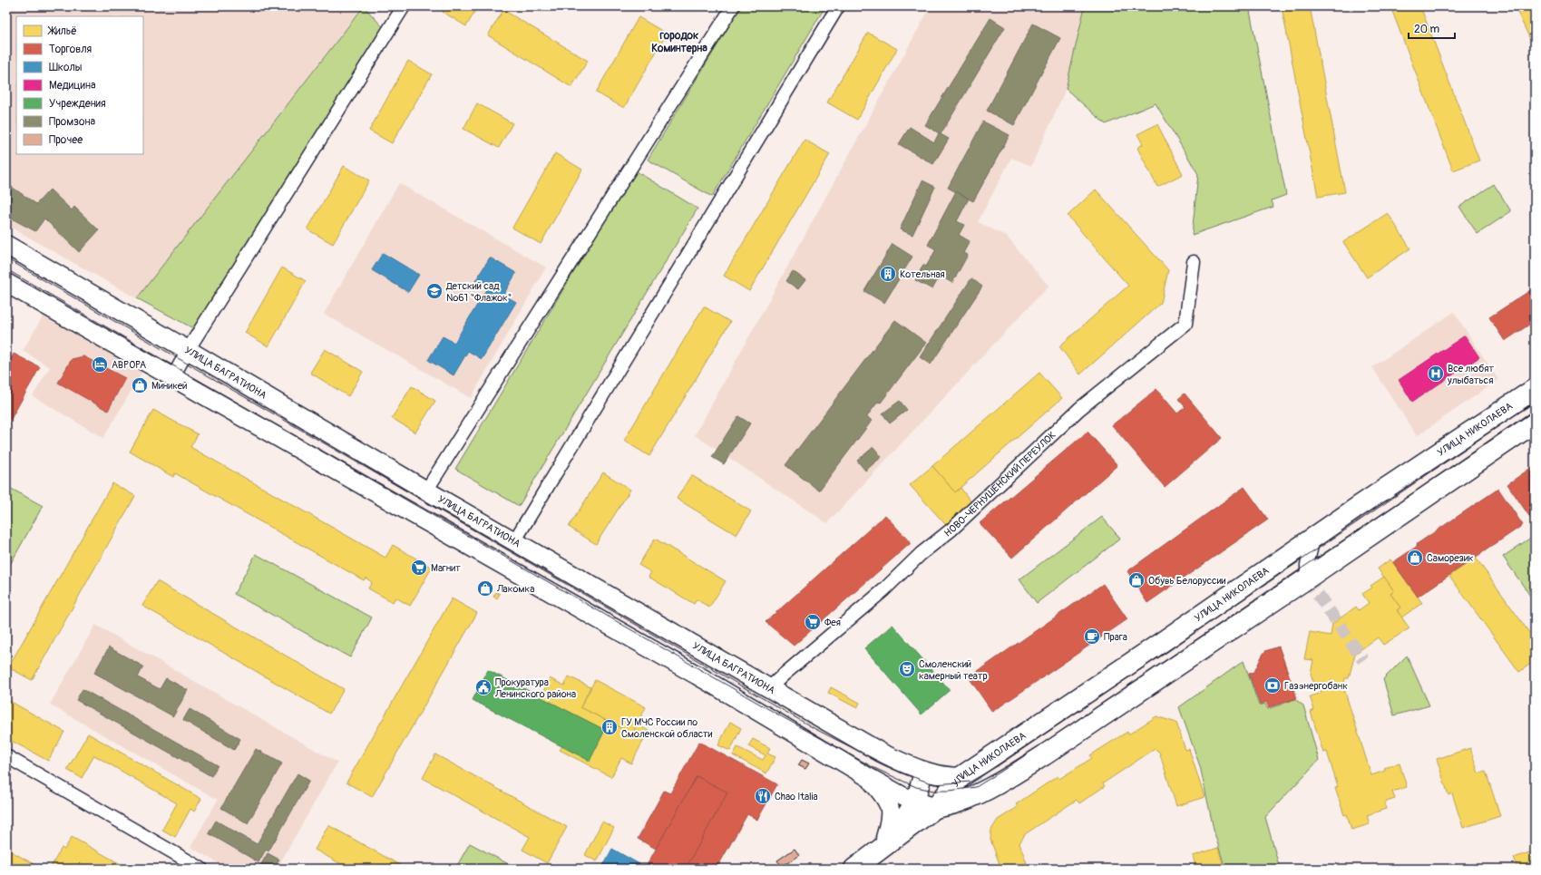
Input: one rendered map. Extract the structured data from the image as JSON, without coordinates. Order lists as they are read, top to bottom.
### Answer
{
  "streets": {
    "main road": ["УЛИЦА БАГРАТИОНА", "УЛИЦА НИКОЛАЕВА"],
    "street": ["НОВО-ЧЕРНУШЕНСКИЙ ПЕРЕУЛОК"]
  },
  "crossings": [
    ["УЛИЦА БАГРАТИОНА", "УЛИЦА НИКОЛАЕВА"],
    ["УЛИЦА БАГРАТИОНА", "НОВО-ЧЕРНУШЕНСКИЙ ПЕРЕУЛОК"]
  ],
  "districts": ["городок Коминтерна"],
  "places": {
    "building": ["Котельная", "ГУ МЧС России по Смоленской области"],
    "school or university": ["Детский сад №61 \"Флажок\""],
    "hotel": ["ABPOPA"],
    "hospital": ["Все любят улыбаться"],
    "shop": [
      "Миникей",
      "Саморезик",
      "Обувь Белоруссии",
      "Лакомка"
    ],
    "supermarket": ["Магнит", "Фея"],
    "cafe": ["Прага"],
    "theatre": ["Смоленский камерный театр"],
    "bank": ["Газэнергобанк"],
    "public building": ["Прокуратура Ленинского района"],
    "restaurant": ["Chao Italia"]
  },
  "legend": [
    "Жильё",
    "Торговля",
    "Школы",
    "Медицина",
    "Учреждения",
    "Промзона",
    "Прочее"
  ],
  "scale_bar": "20 m"
}
